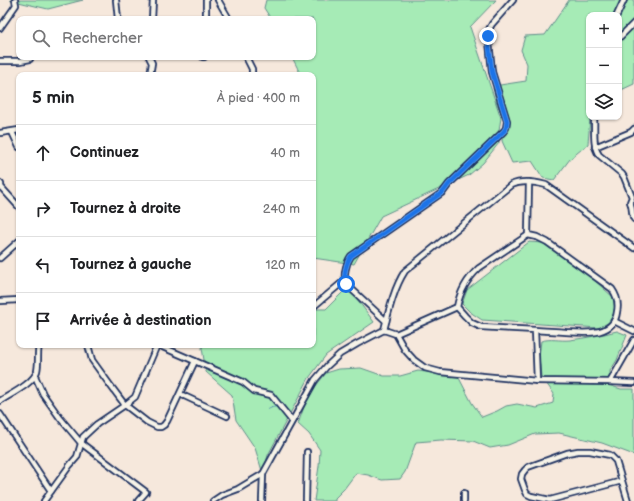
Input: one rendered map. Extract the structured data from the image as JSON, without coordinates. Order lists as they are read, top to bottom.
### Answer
{
  "page": {
    "map_buttons": ["+", "−"],
    "search": "Rechercher",
    "heading": ["5 min", "À pied · 400 m"],
    "list": [
      ["Continuez", "40 m"],
      ["Tournez à droite", "240 m"],
      ["Tournez à gauche", "120 m"],
      "Arrivée à destination"
    ]
  }
}
